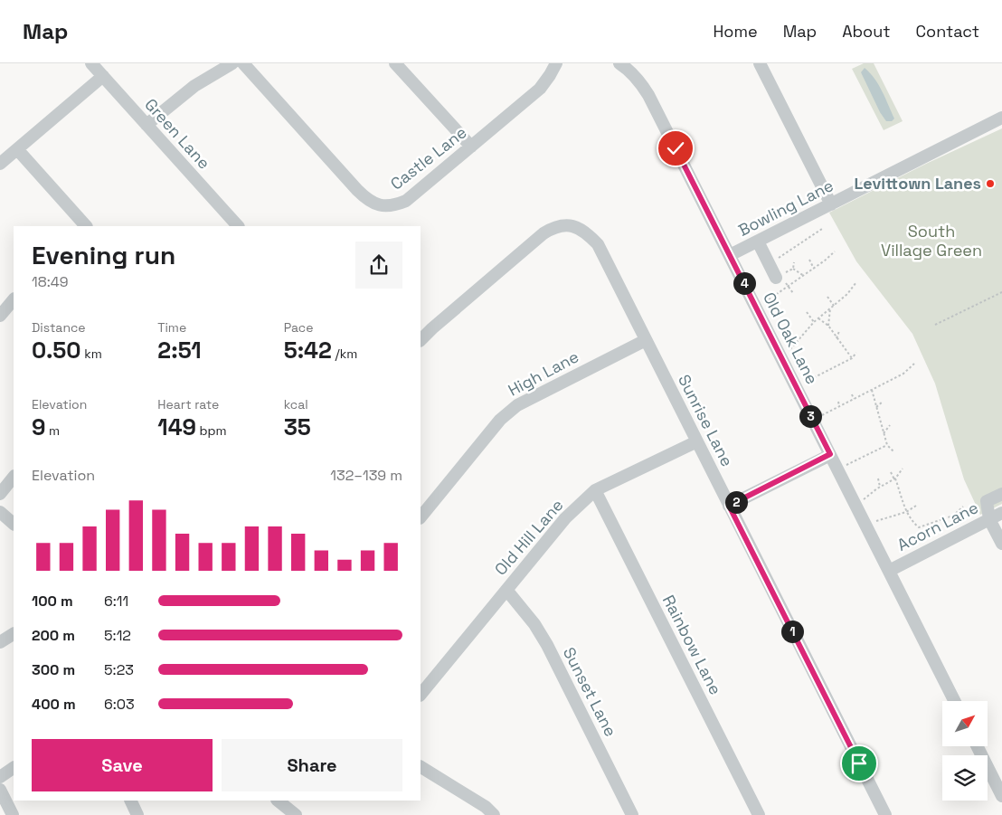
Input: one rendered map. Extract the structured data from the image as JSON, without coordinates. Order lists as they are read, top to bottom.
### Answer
{
  "streets": {
    "street": [
      "Green Lane",
      "Castle Lane",
      "Bowling Lane",
      "Old Oak Lane",
      "High Lane",
      "Sunrise Lane",
      "Acorn Lane",
      "Old Hill Lane",
      "Rainbow Lane",
      "Sunset Lane"
    ]
  },
  "crossings": [
    ["Bowling Lane", "Old Oak Lane"],
    ["Old Oak Lane", "Acorn Lane"],
    ["High Lane", "Sunrise Lane"],
    ["Sunrise Lane", "Old Hill Lane"],
    ["Old Hill Lane", "Rainbow Lane"],
    ["Old Hill Lane", "Sunset Lane"]
  ],
  "parks": ["South Village Green"],
  "places": ["Levittown Lanes"],
  "north": "top right",
  "page": {
    "header": "Map",
    "nav": [
      "Home",
      "Map",
      "About",
      "Contact"
    ],
    "heading": ["Evening run", "18:49"],
    "pins": [
      "4",
      "3",
      "2",
      "1"
    ],
    "stats": [
      ["Distance", "0.50 km"],
      ["Time", "2:51"],
      ["Pace", "5:42 /km"],
      ["Elevation", "9 m"],
      ["Heart rate", "149 bpm"],
      ["kcal", "35"]
    ],
    "chart": ["Elevation", "132–139 m"],
    "list": [
      {
        "name": "100 m",
        "note": "6:11"
      },
      {
        "name": "200 m",
        "note": "5:12"
      },
      {
        "name": "300 m",
        "note": "5:23"
      },
      {
        "name": "400 m",
        "note": "6:03"
      }
    ],
    "buttons": ["Save", "Share"]
  }
}
